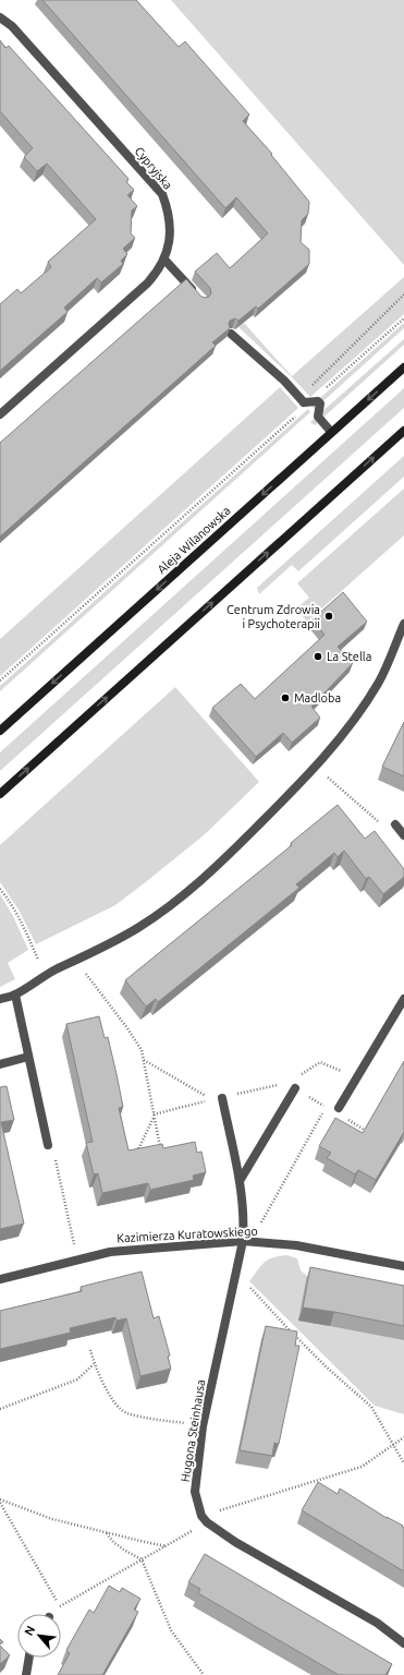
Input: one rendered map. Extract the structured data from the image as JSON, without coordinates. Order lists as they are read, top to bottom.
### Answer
{
  "streets": {
    "main road": ["Aleja Wilanowska"],
    "street": ["Cypryjska", "Kazimierza Kuratowskiego", "Hugona Steinhausa"]
  },
  "crossings": [
    ["Kazimierza Kuratowskiego", "Hugona Steinhausa"]
  ],
  "places": ["Centrum Zdrowia i Psychoterapii", "La Stella", "Madloba"],
  "north": "top left"
}
